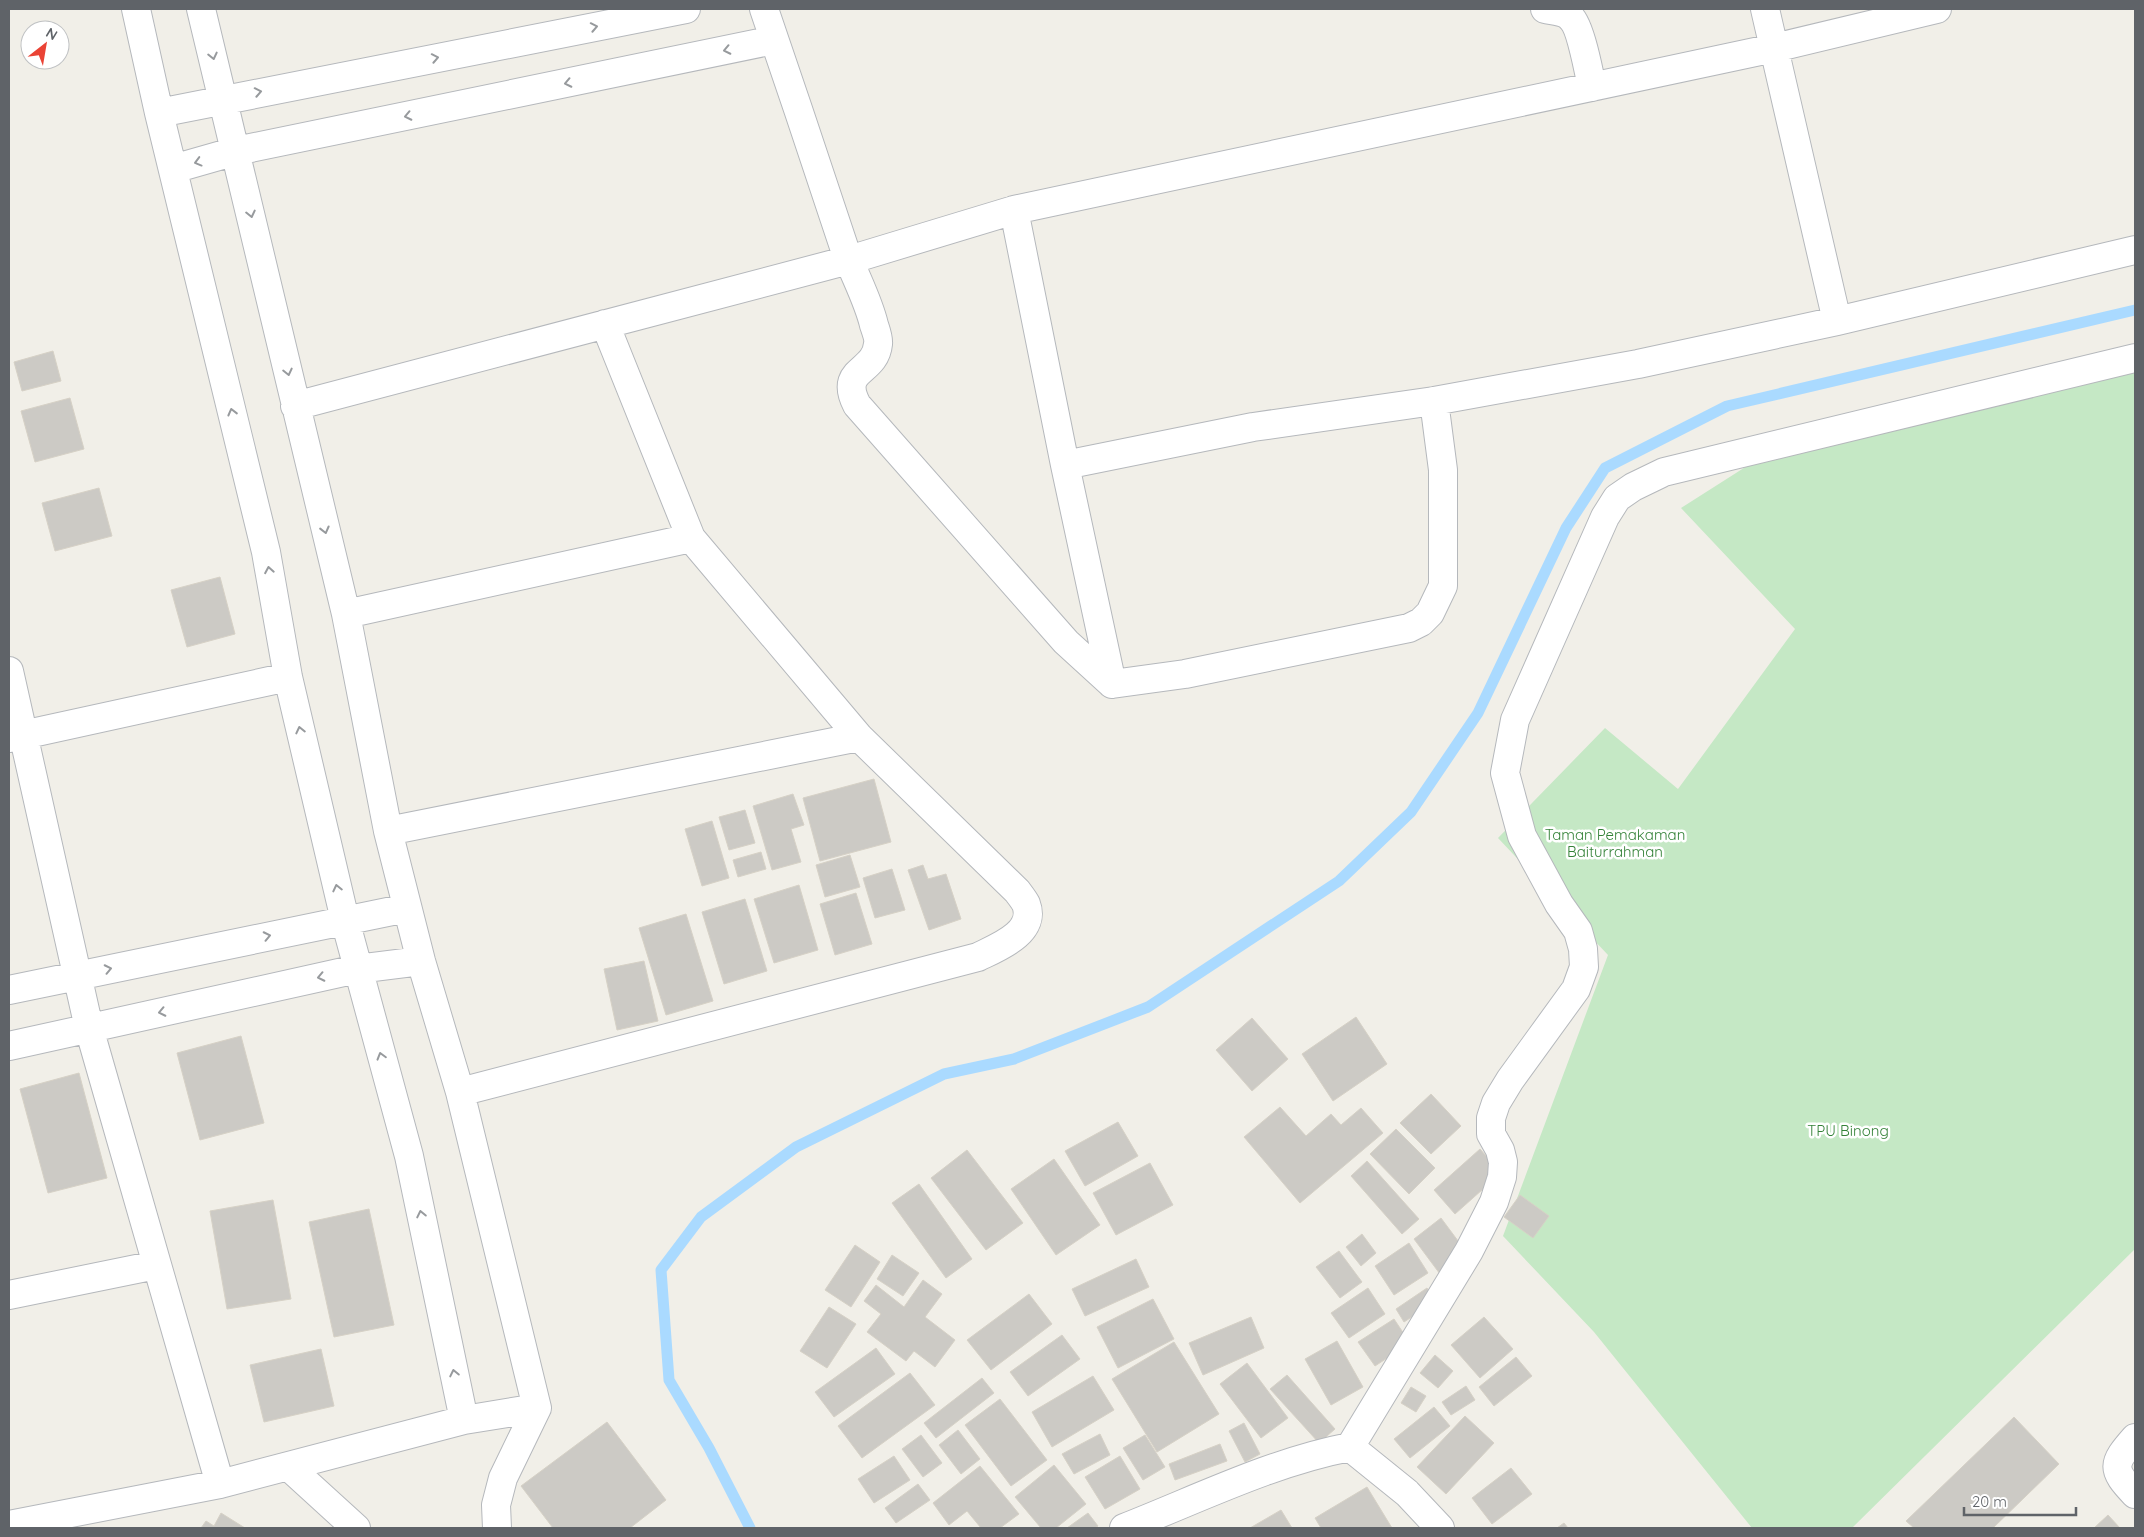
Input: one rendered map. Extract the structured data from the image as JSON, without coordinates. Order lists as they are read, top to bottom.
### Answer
{
  "parks": ["Taman Pemakaman Baiturrahman", "TPU Binong"],
  "scale_bar": "20 m",
  "north": "top right"
}
